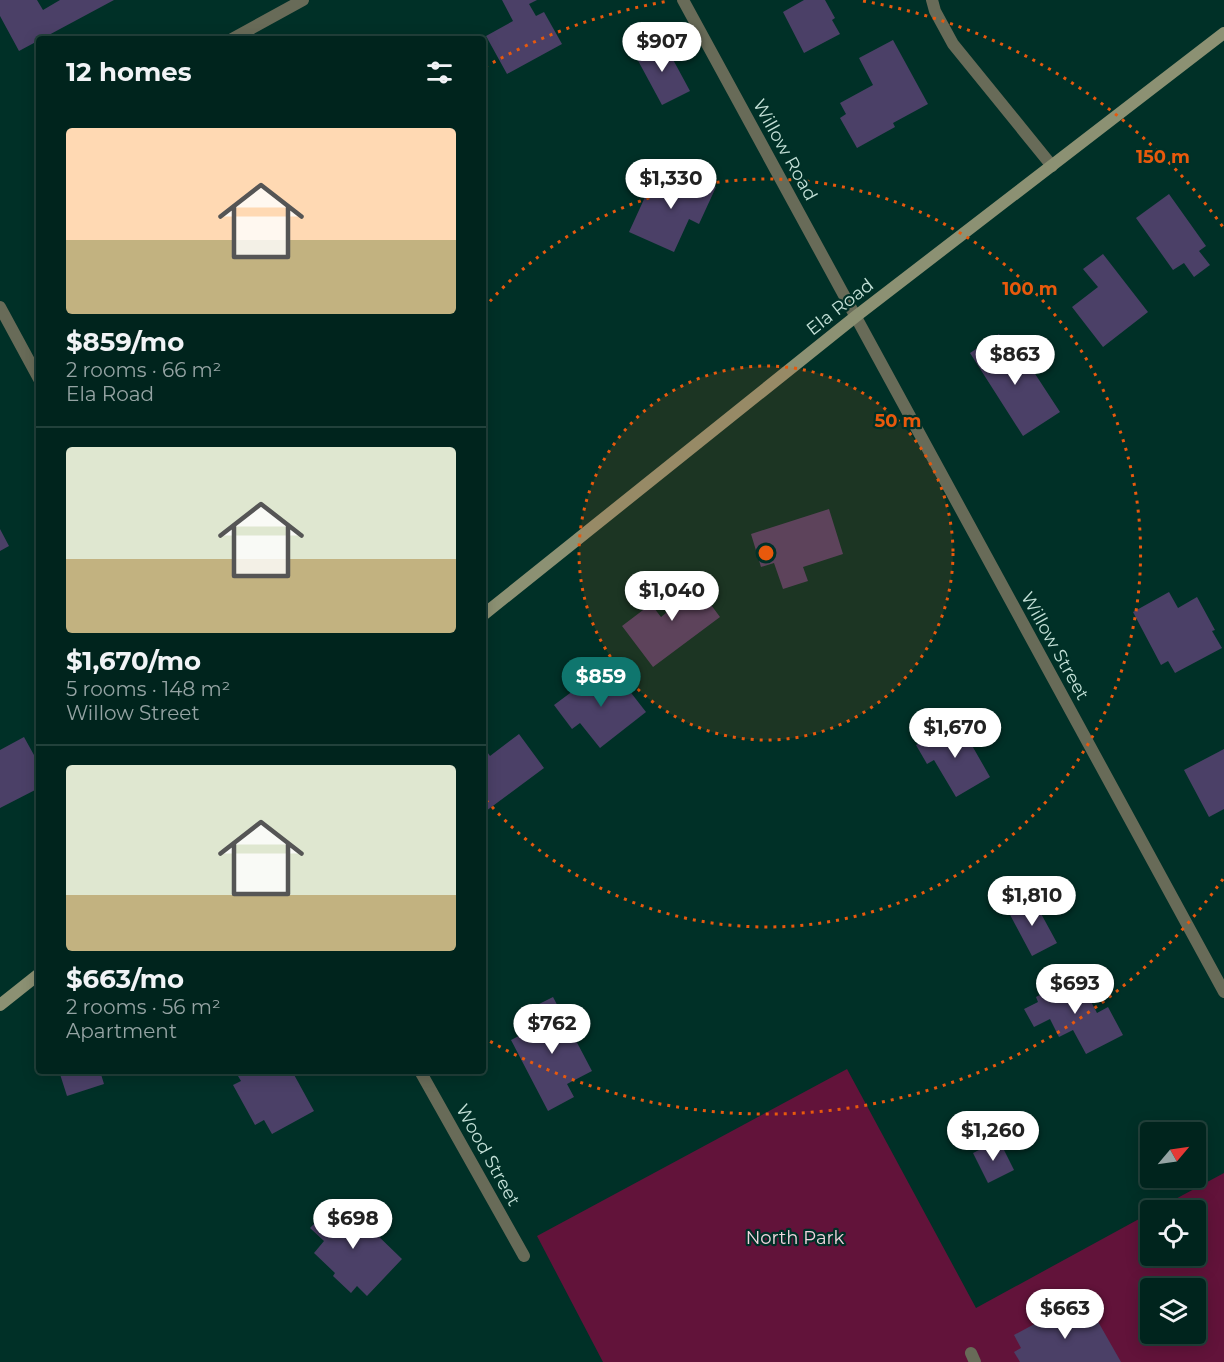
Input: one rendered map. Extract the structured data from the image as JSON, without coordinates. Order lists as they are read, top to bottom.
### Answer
{
  "streets": {
    "main road": ["Ela Road"],
    "street": ["Willow Road", "Willow Street", "Wood Street"]
  },
  "crossings": [
    ["Willow Road", "Ela Road"],
    ["Willow Road", "Willow Street"],
    ["Ela Road", "Willow Street"]
  ],
  "parks": ["North Park"],
  "north": "top right",
  "page": {
    "price": [
      "$907",
      "$1,330",
      "$863",
      "$1,040",
      "$859",
      "$1,670",
      "$1,810",
      "$693",
      "$762",
      "$1,260",
      "$698",
      "$663"
    ],
    "heading": "12 homes",
    "list": [
      {
        "name": "$859/mo",
        "note": "2 rooms · 66 m² · Ela Road"
      },
      {
        "name": "$1,670/mo",
        "note": "5 rooms · 148 m² · Willow Street"
      },
      {
        "name": "$663/mo",
        "note": "2 rooms · 56 m² · Apartment"
      }
    ]
  },
  "rings": ["150 m", "100 m", "50 m"]
}
